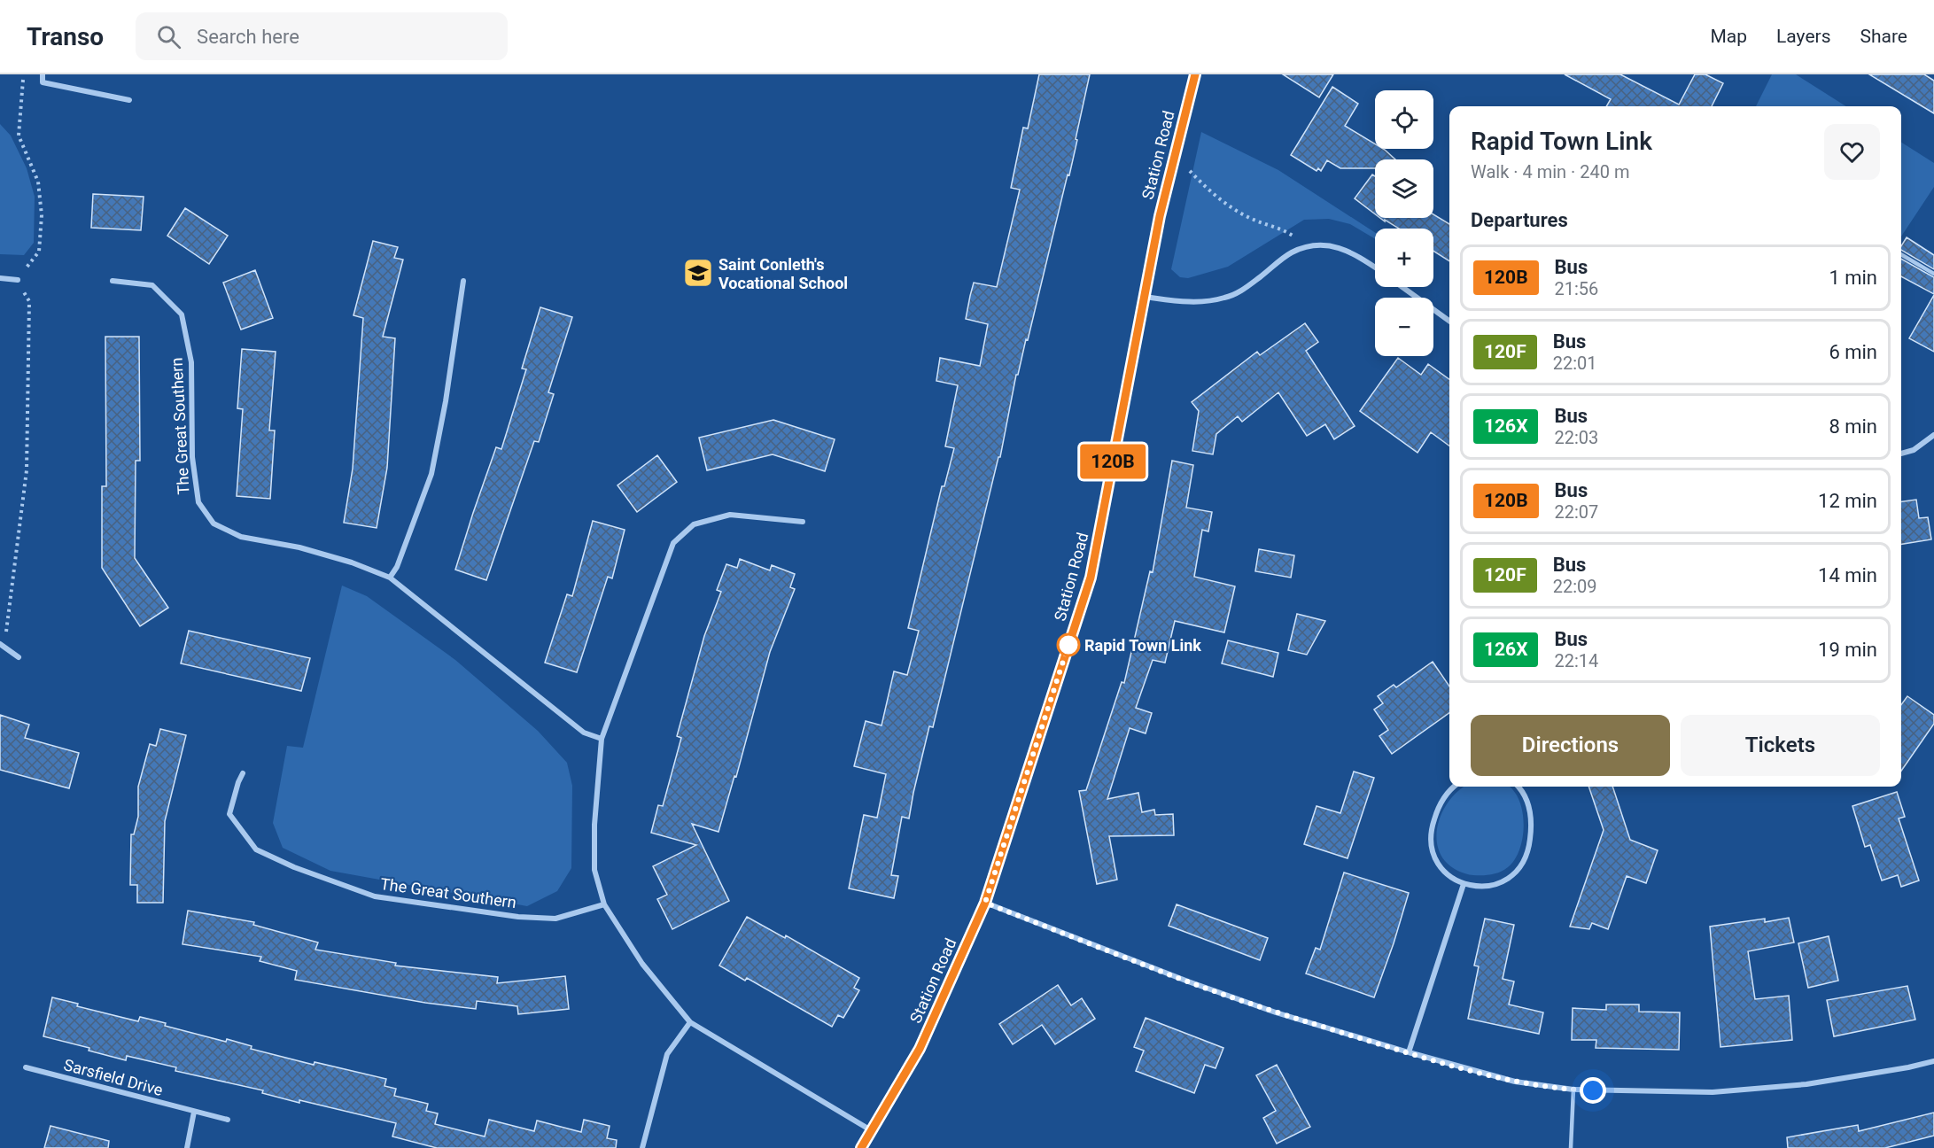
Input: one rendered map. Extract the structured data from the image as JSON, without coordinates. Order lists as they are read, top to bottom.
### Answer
{
  "streets": {
    "main road": ["Station Road"],
    "street": ["The Great Southern", "Sarsfield Drive"]
  },
  "places": {
    "school or university": ["Saint Conleth's Vocational School"],
    "other": ["Rapid Town Link"]
  },
  "lines": ["bus line 120B"],
  "page": {
    "header": "Transo",
    "search": "Search here",
    "nav": ["Map", "Layers", "Share"],
    "on_map": "120B",
    "map_buttons": ["+", "−"],
    "heading": [
      ["Rapid Town Link", "Walk · 4 min · 240 m"],
      "Departures"
    ],
    "list": [
      {
        "mark": "120B",
        "name": "Bus",
        "note": "21:56",
        "value": "1 min"
      },
      {
        "mark": "120F",
        "name": "Bus",
        "note": "22:01",
        "value": "6 min"
      },
      {
        "mark": "126X",
        "name": "Bus",
        "note": "22:03",
        "value": "8 min"
      },
      {
        "mark": "120B",
        "name": "Bus",
        "note": "22:07",
        "value": "12 min"
      },
      {
        "mark": "120F",
        "name": "Bus",
        "note": "22:09",
        "value": "14 min"
      },
      {
        "mark": "126X",
        "name": "Bus",
        "note": "22:14",
        "value": "19 min"
      }
    ],
    "buttons": ["Directions", "Tickets"]
  }
}
